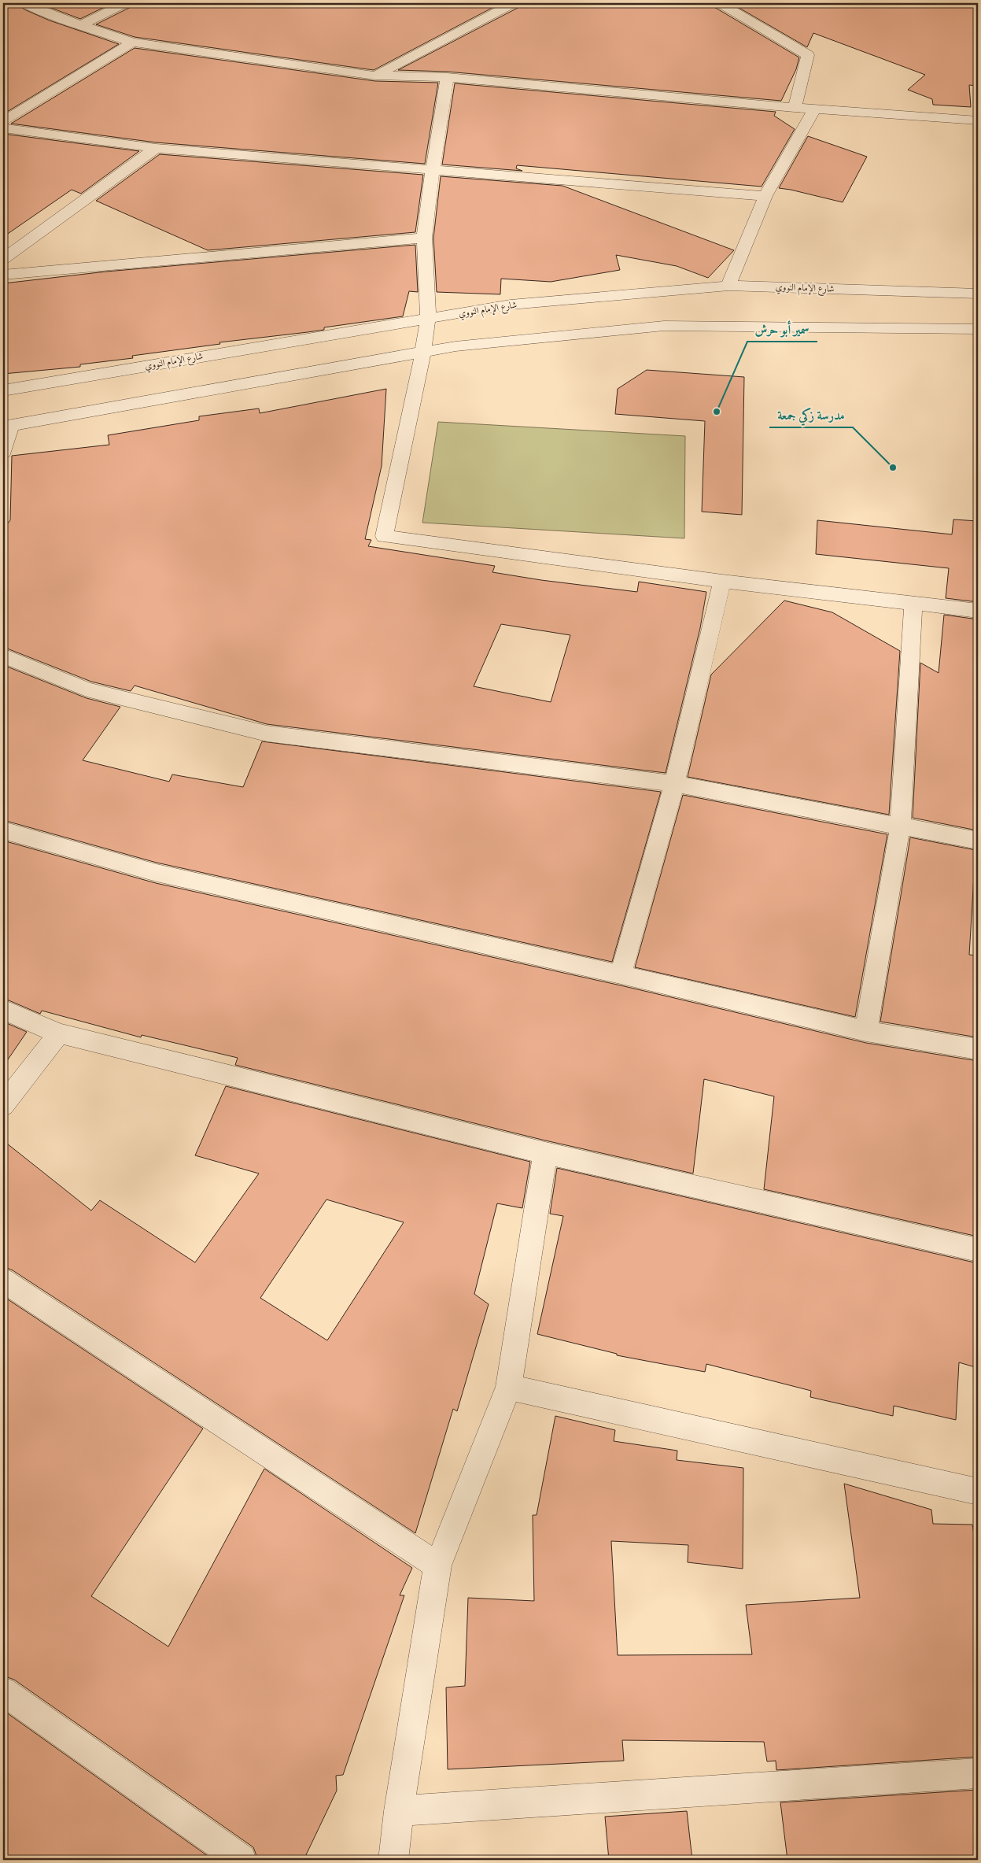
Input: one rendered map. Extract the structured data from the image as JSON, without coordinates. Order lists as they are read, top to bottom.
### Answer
{
  "streets": {
    "street": ["شارع الإمام النووي"]
  },
  "places": ["سمير أبو حرش", "مدرسة زكي جمعة"]
}
